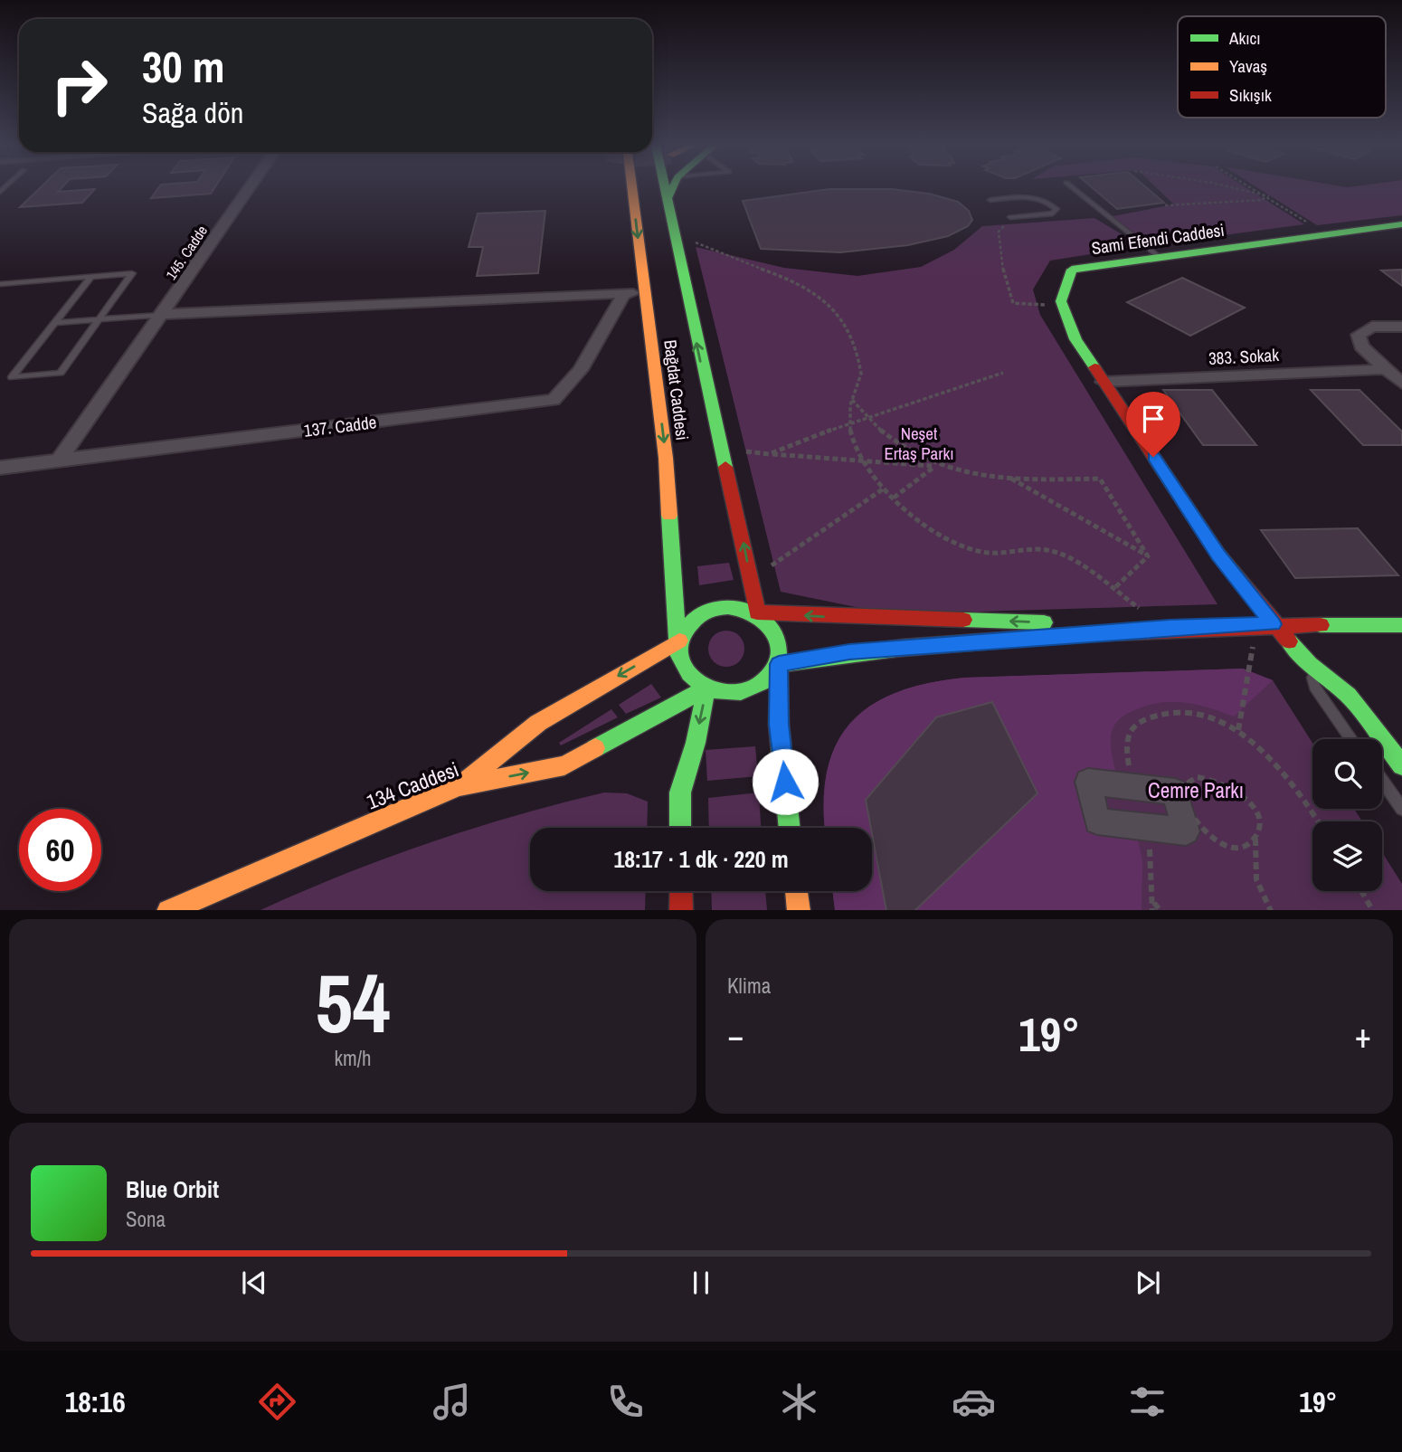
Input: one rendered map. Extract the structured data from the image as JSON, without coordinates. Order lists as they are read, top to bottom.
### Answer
{
  "streets": {
    "main road": ["Sami Efendi Caddesi", "Bağdat Caddesi", "134 Caddesi"],
    "street": ["145. Cadde", "383. Sokak", "137. Cadde"]
  },
  "crossings": [
    ["Bağdat Caddesi", "134 Caddesi"]
  ],
  "parks": ["Neşet Ertaş Parkı", "Cemre Parkı"],
  "legend": ["Akıcı", "Yavaş", "Sıkışık"],
  "page": {
    "turn": ["30 m", "Sağa dön"],
    "limit": "60",
    "trip": "18:17 · 1 dk · 220 m",
    "tile": [
      ["54", "km/h"],
      "Klima"
    ],
    "heat": ["−", "19°", "+"],
    "song": ["Blue Orbit", "Sona"],
    "tabs": ["18:16", "19°"]
  }
}
